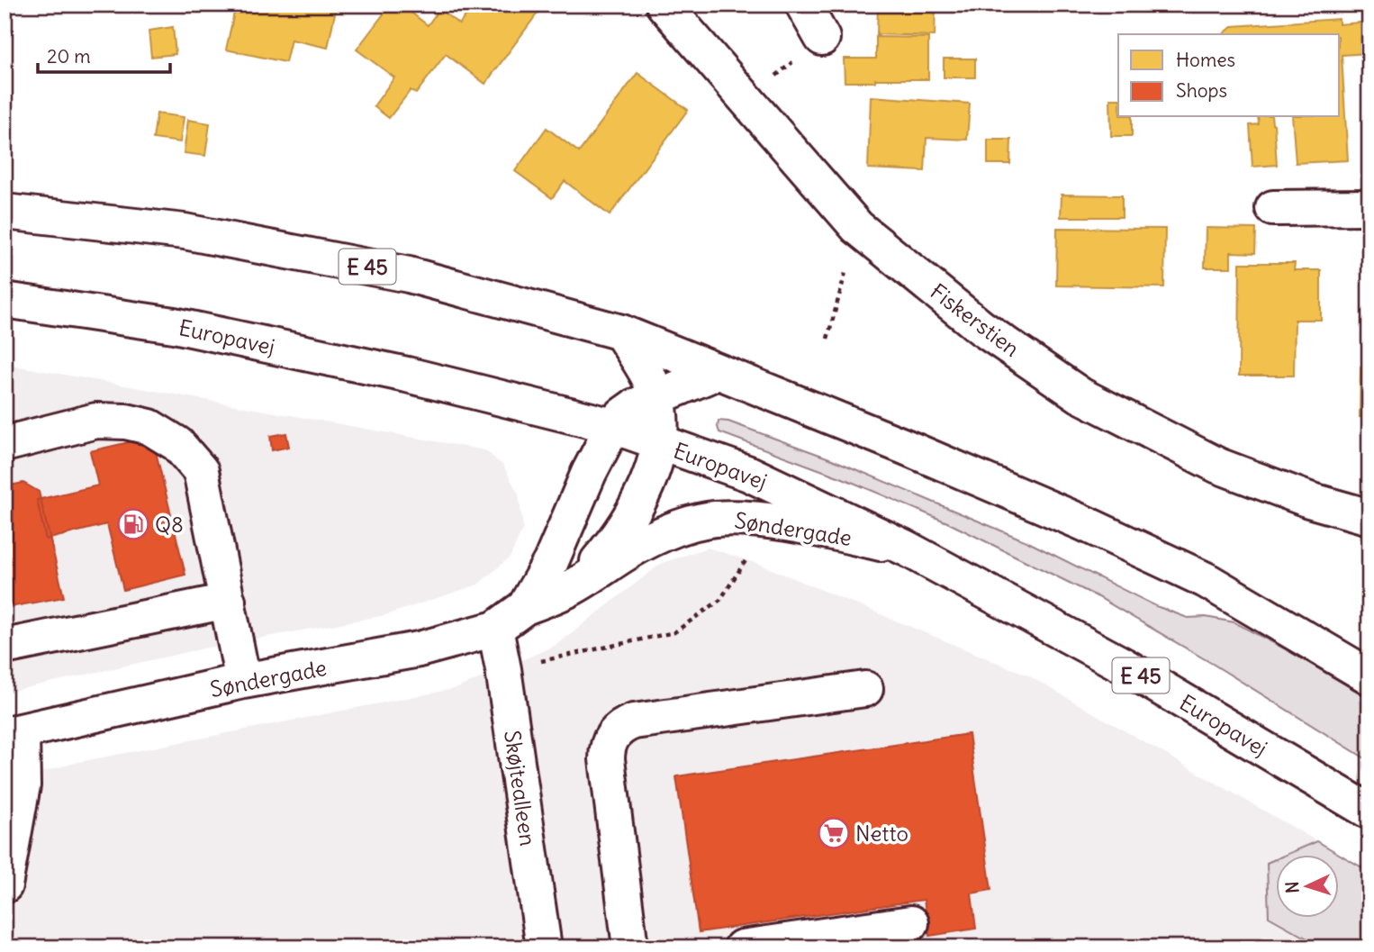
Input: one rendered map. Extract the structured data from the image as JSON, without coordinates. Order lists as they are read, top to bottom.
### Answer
{
  "streets": {
    "street": [
      "E 45",
      "Fiskerstien",
      "Europavej",
      "Søndergade",
      "Skøjtealleen"
    ]
  },
  "crossings": [
    ["E 45", "Søndergade"],
    ["Europavej", "Søndergade"],
    ["Søndergade", "Skøjtealleen"]
  ],
  "places": {
    "fuel station": ["Q8"],
    "supermarket": ["Netto"]
  },
  "legend": ["Homes", "Shops"],
  "scale_bar": "20 m",
  "north": "left"
}
